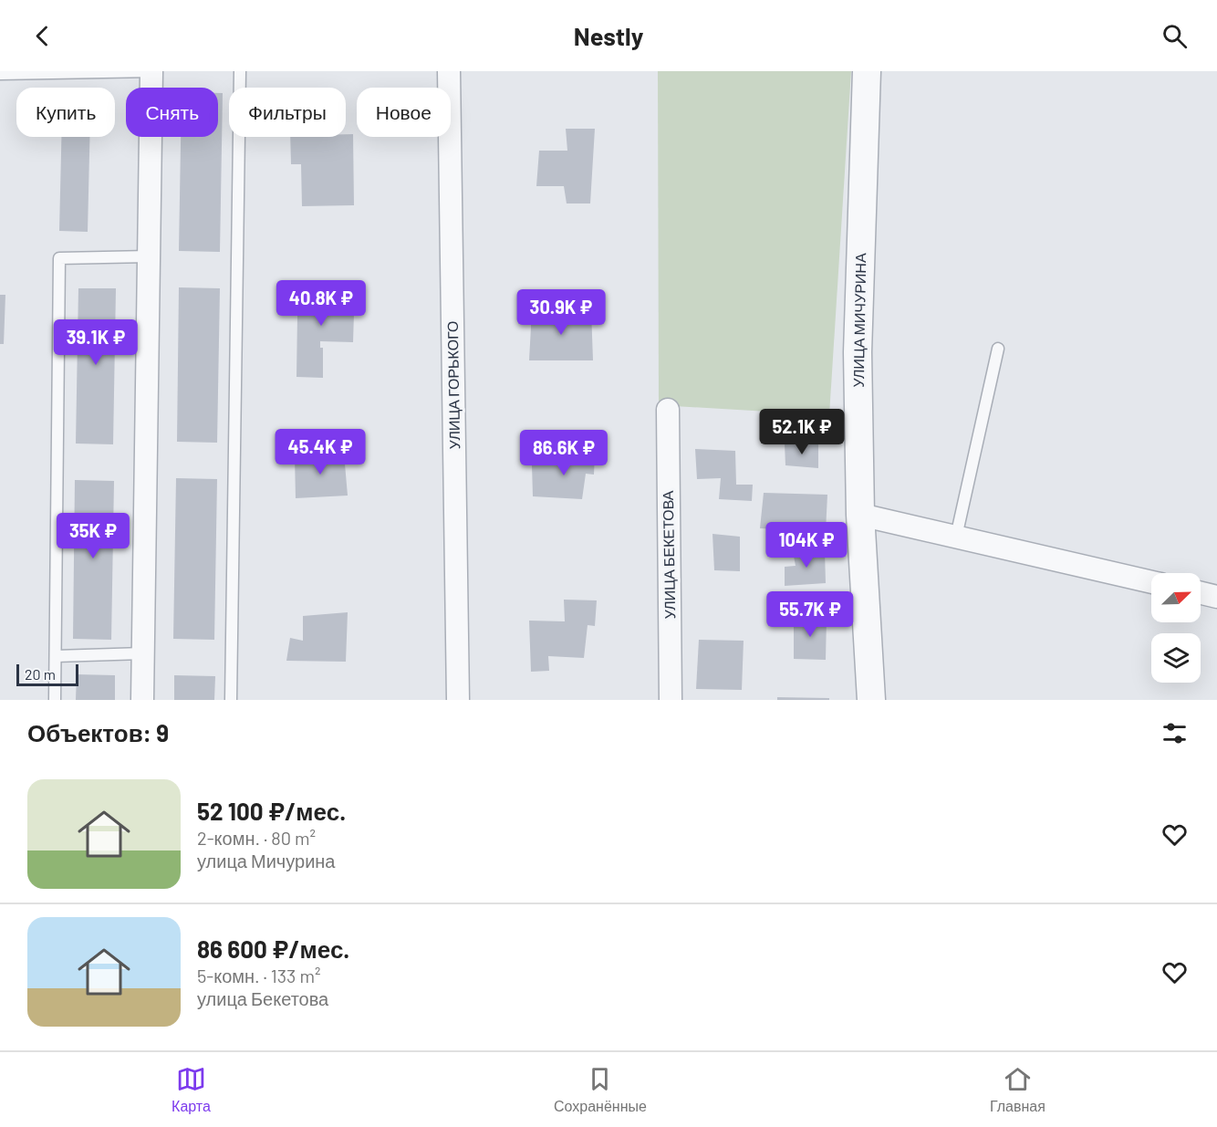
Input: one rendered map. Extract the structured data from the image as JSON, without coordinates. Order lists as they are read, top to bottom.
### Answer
{
  "streets": {
    "street": ["УЛИЦА МИЧУРИНА", "УЛИЦА ГОРЬКОГО", "УЛИЦА БЕКЕТОВА"]
  },
  "scale_bar": "20 m",
  "north": "top right",
  "page": {
    "header": "Nestly",
    "chip": [
      "Купить",
      "Снять",
      "Фильтры",
      "Новое"
    ],
    "price": [
      "40.8K ₽",
      "30.9K ₽",
      "39.1K ₽",
      "52.1K ₽",
      "45.4K ₽",
      "86.6K ₽",
      "35K ₽",
      "104K ₽",
      "55.7K ₽"
    ],
    "scale": "20 m",
    "heading": "Объектов: 9",
    "list": [
      {
        "name": "52 100 ₽/мес.",
        "note": "2-комн. · 80 m² · улица Мичурина"
      },
      {
        "name": "86 600 ₽/мес.",
        "note": "5-комн. · 133 m² · улица Бекетова"
      }
    ],
    "tabs": ["Карта", "Сохранённые", "Главная"]
  }
}
